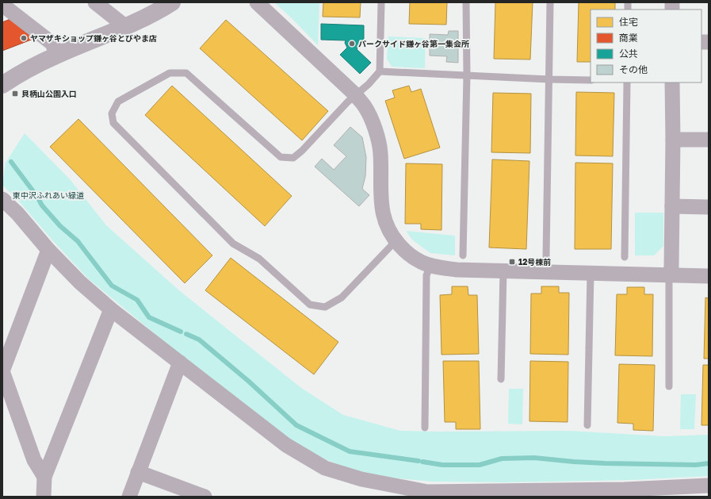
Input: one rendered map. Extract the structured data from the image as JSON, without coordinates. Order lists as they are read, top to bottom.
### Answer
{
  "parks": ["東中沢ふれあい緑道"],
  "places": {
    "other": ["ヤマザキショップ鎌ヶ谷とびやま店", "パークサイド鎌ヶ谷第一集会所"],
    "transit": ["貝柄山公園入口", "12号棟前"]
  },
  "legend": [
    "住宅",
    "商業",
    "公共",
    "その他"
  ]
}
